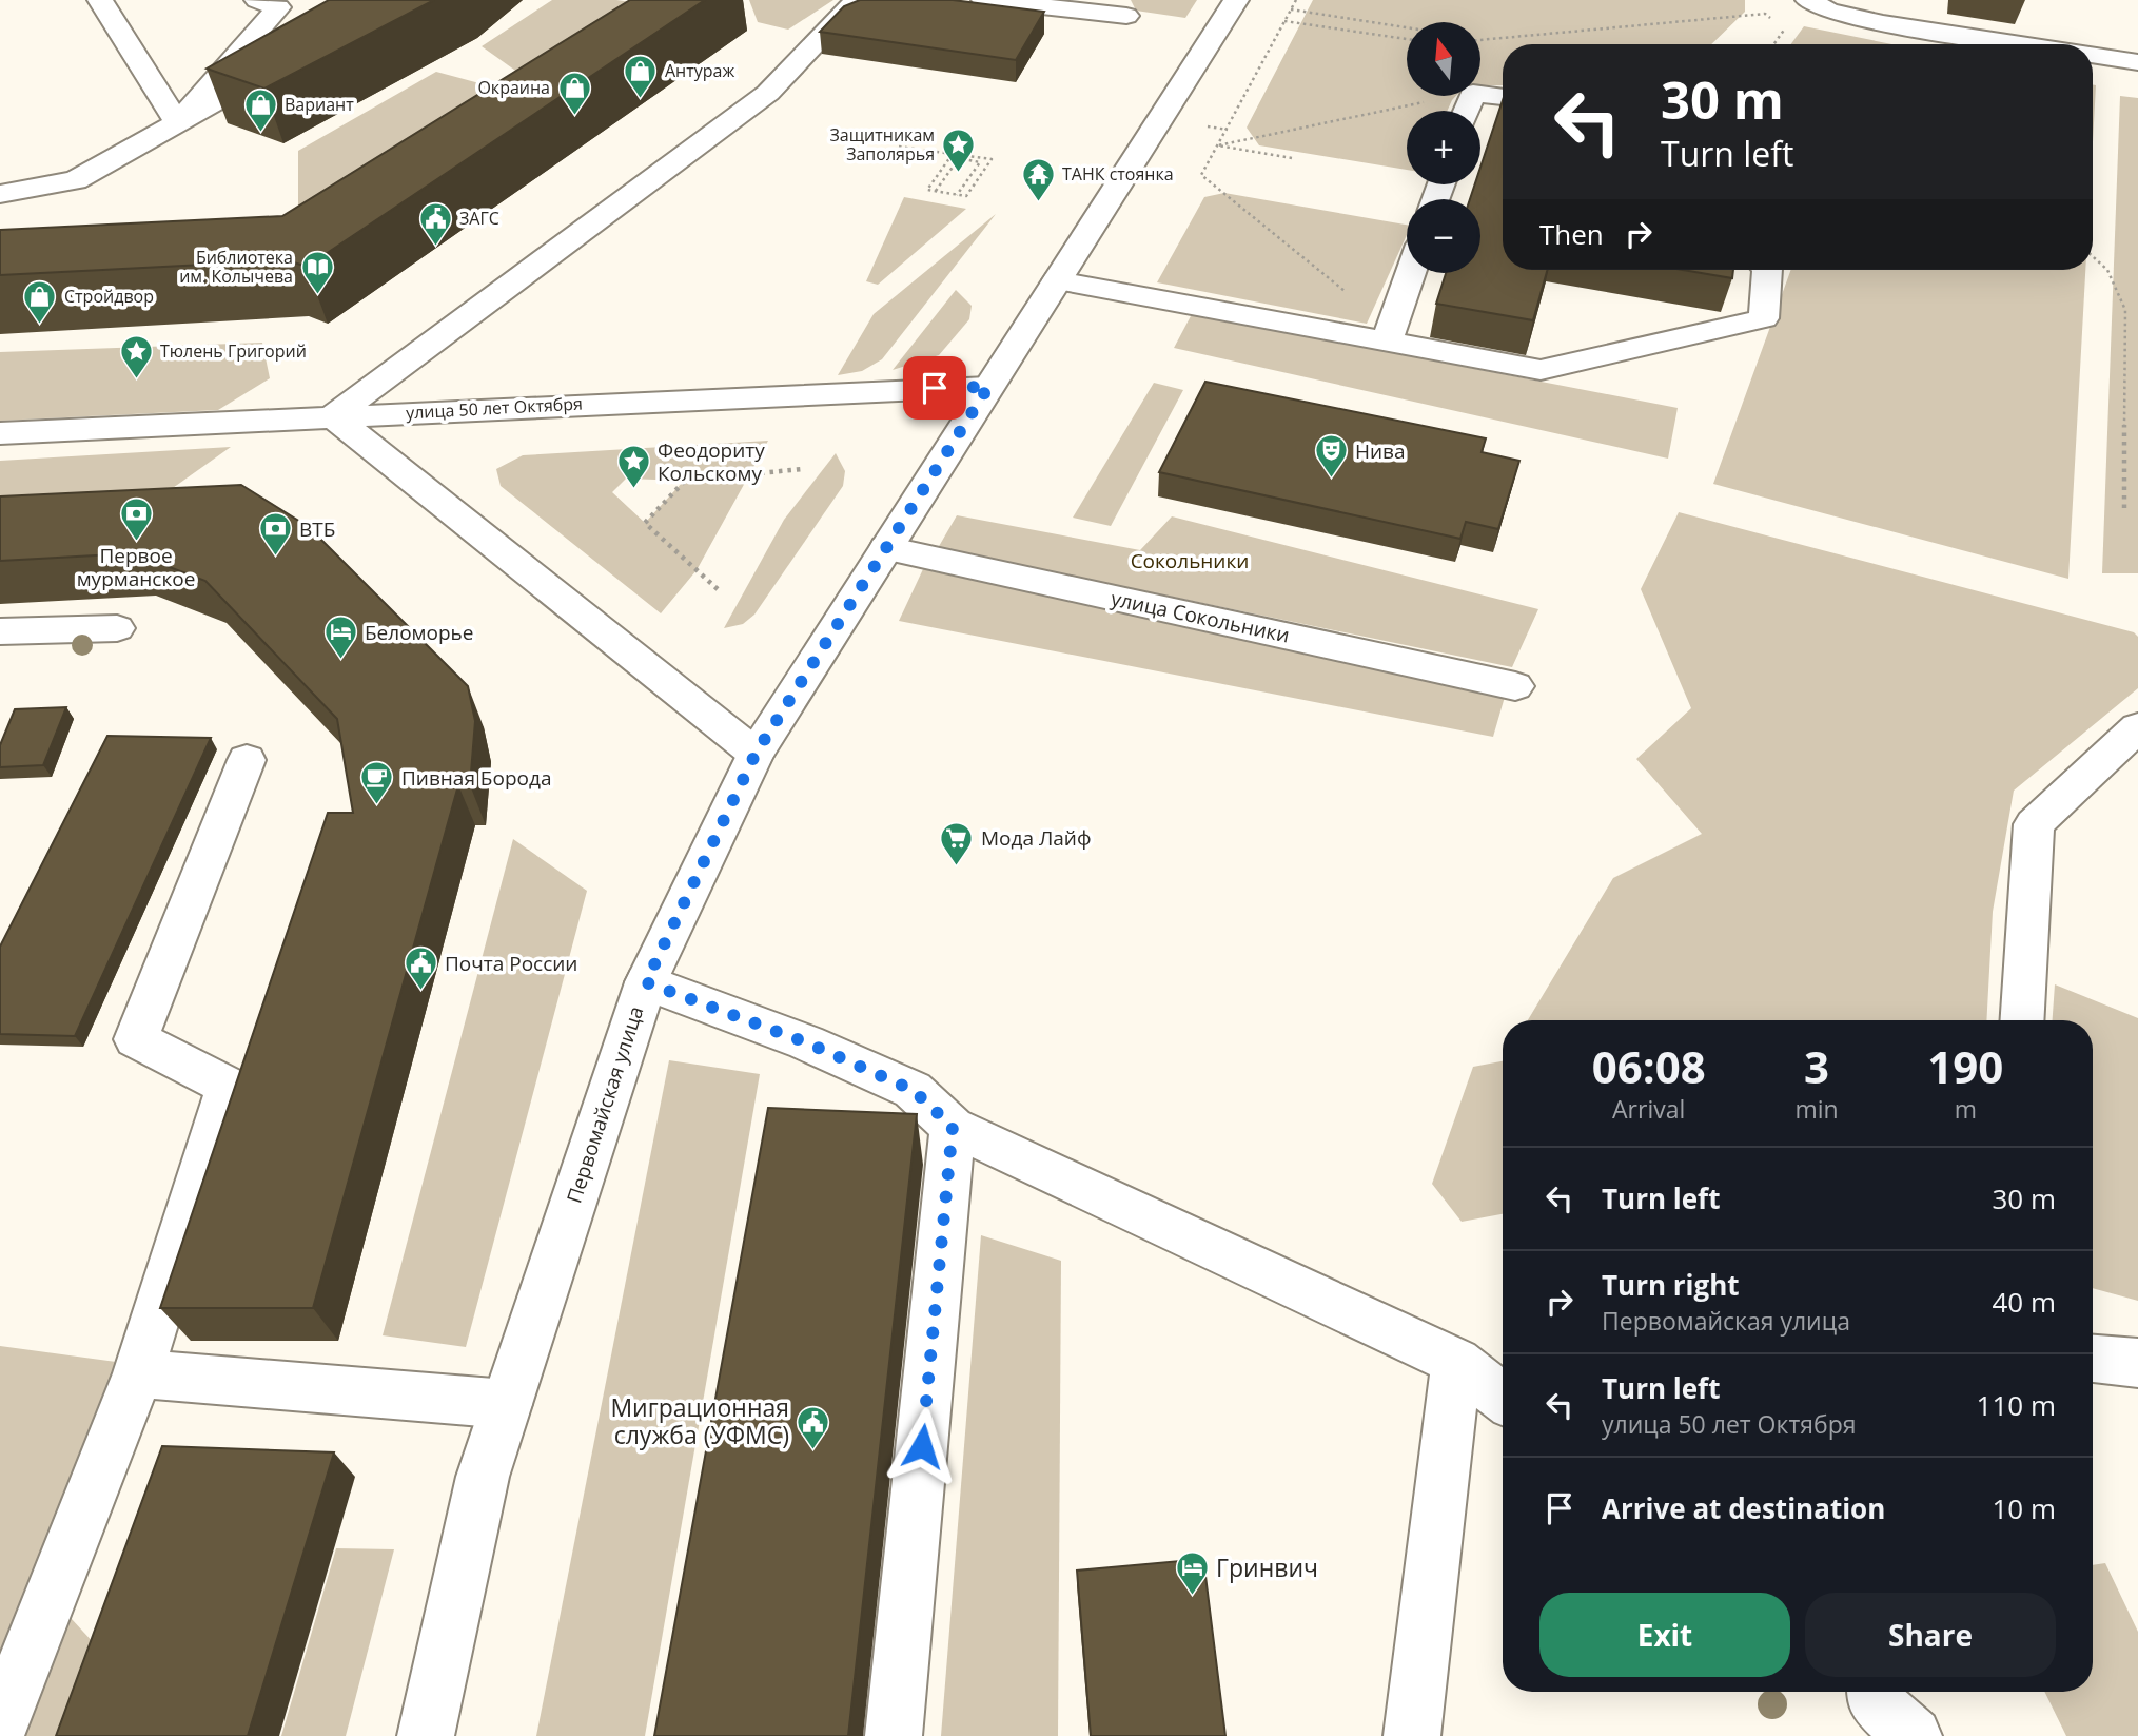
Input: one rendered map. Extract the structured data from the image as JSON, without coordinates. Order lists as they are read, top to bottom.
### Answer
{
  "streets": {
    "main road": ["улица 50 лет Октября", "улица Сокольники", "Первомайская улица"]
  },
  "crossings": [
    ["улица 50 лет Октября", "Первомайская улица"],
    ["улица Сокольники", "Первомайская улица"]
  ],
  "parks": ["Сокольники"],
  "places": {
    "shop": [
      "Антураж",
      "Окраина",
      "Вариант",
      "Стройдвор"
    ],
    "place": ["Защитникам Заполярья", "Тюлень Григорий", "Феодориту Кольскому"],
    "temple": ["ТАНК стоянка"],
    "public building": ["ЗАГС", "Почта России", "Миграционная служба (УФМС)"],
    "library": ["Библиотека им. Колычева"],
    "theatre": ["Нива"],
    "bank": ["Первое мурманское", "ВТБ"],
    "hotel": ["Беломорье", "Гринвич"],
    "cafe": ["Пивная Борода"],
    "supermarket": ["Мода Лайф"]
  },
  "north": "top",
  "page": {
    "map_buttons": ["+", "−"],
    "turn": ["30 m", "Turn left"],
    "then": "Then",
    "eta": [
      "06:08",
      "Arrival",
      "3",
      "min",
      "190",
      "m"
    ],
    "list": [
      {
        "name": "Turn left",
        "value": "30 m"
      },
      {
        "name": "Turn right",
        "note": "Первомайская улица",
        "value": "40 m"
      },
      {
        "name": "Turn left",
        "note": "улица 50 лет Октября",
        "value": "110 m"
      },
      {
        "name": "Arrive at destination",
        "value": "10 m"
      }
    ],
    "buttons": ["Exit", "Share"]
  }
}
